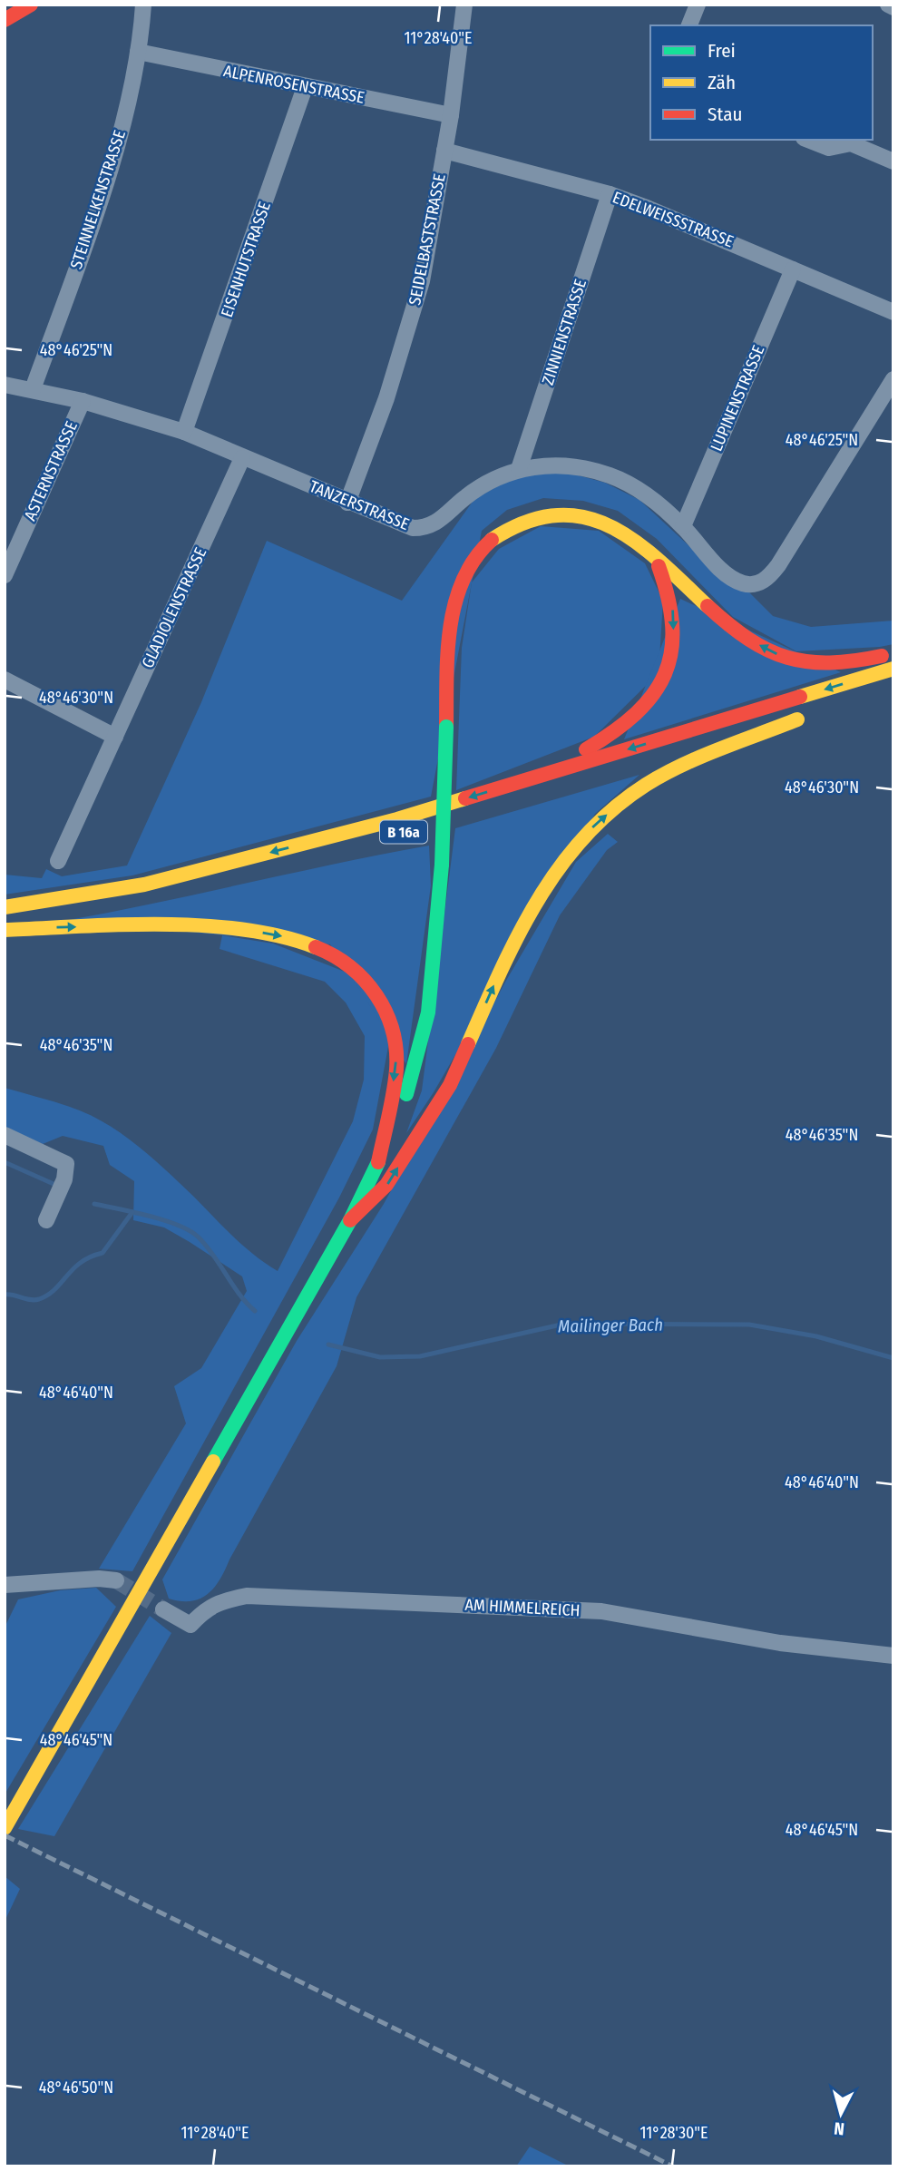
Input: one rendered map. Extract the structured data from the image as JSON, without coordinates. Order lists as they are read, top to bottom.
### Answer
{
  "streets": {
    "main road": ["B 16a"],
    "street": [
      "ALPENROSENSTRASSE",
      "STEINNELKENSTRASSE",
      "EDELWEISSSTRASSE",
      "SEIDELBASTSTRASSE",
      "EISENHUTSTRASSE",
      "ZINNIENSTRASSE",
      "LUPINENSTRASSE",
      "ASTERNSTRASSE",
      "TANZERSTRASSE",
      "GLADIOLENSTRASSE",
      "AM HIMMELREICH"
    ]
  },
  "crossings": [
    ["ALPENROSENSTRASSE", "STEINNELKENSTRASSE"],
    ["ALPENROSENSTRASSE", "SEIDELBASTSTRASSE"],
    ["ALPENROSENSTRASSE", "EISENHUTSTRASSE"],
    ["STEINNELKENSTRASSE", "TANZERSTRASSE"],
    ["EDELWEISSSTRASSE", "SEIDELBASTSTRASSE"],
    ["EDELWEISSSTRASSE", "ZINNIENSTRASSE"],
    ["EDELWEISSSTRASSE", "LUPINENSTRASSE"],
    ["SEIDELBASTSTRASSE", "TANZERSTRASSE"],
    ["EISENHUTSTRASSE", "TANZERSTRASSE"],
    ["ZINNIENSTRASSE", "TANZERSTRASSE"],
    ["LUPINENSTRASSE", "TANZERSTRASSE"],
    ["ASTERNSTRASSE", "TANZERSTRASSE"],
    ["TANZERSTRASSE", "GLADIOLENSTRASSE"]
  ],
  "water": ["Mailinger Bach"],
  "legend": ["Frei", "Zäh", "Stau"],
  "north": "bottom",
  "coordinates": [
    "11°28'40\"E",
    "48°46'25\"N",
    "48°46'30\"N",
    "48°46'35\"N",
    "48°46'40\"N",
    "48°46'45\"N",
    "48°46'50\"N",
    "11°28'30\"E"
  ]
}
